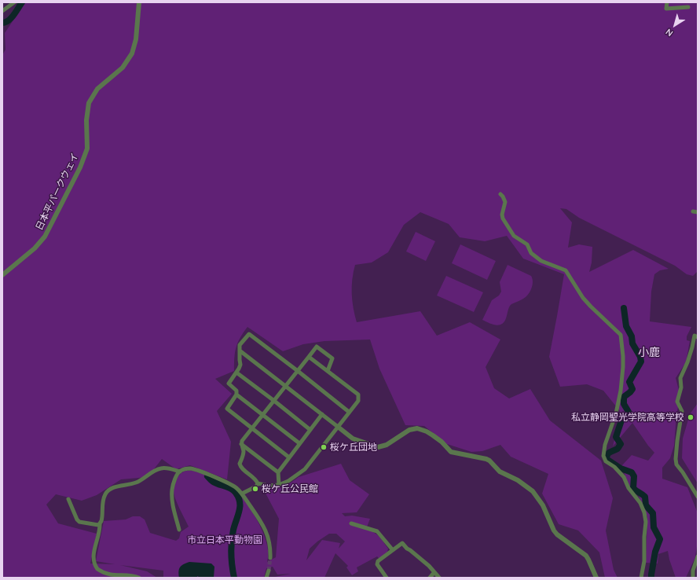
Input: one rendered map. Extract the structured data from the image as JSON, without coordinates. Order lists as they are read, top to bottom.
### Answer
{
  "streets": {
    "street": ["日本平パークウェイ"]
  },
  "districts": ["小鹿"],
  "parks": ["市立日本平動物園"],
  "places": ["私立静岡聖光学院高等学校", "桜ケ丘団地", "桜ケ丘公民館"],
  "north": "bottom left"
}
